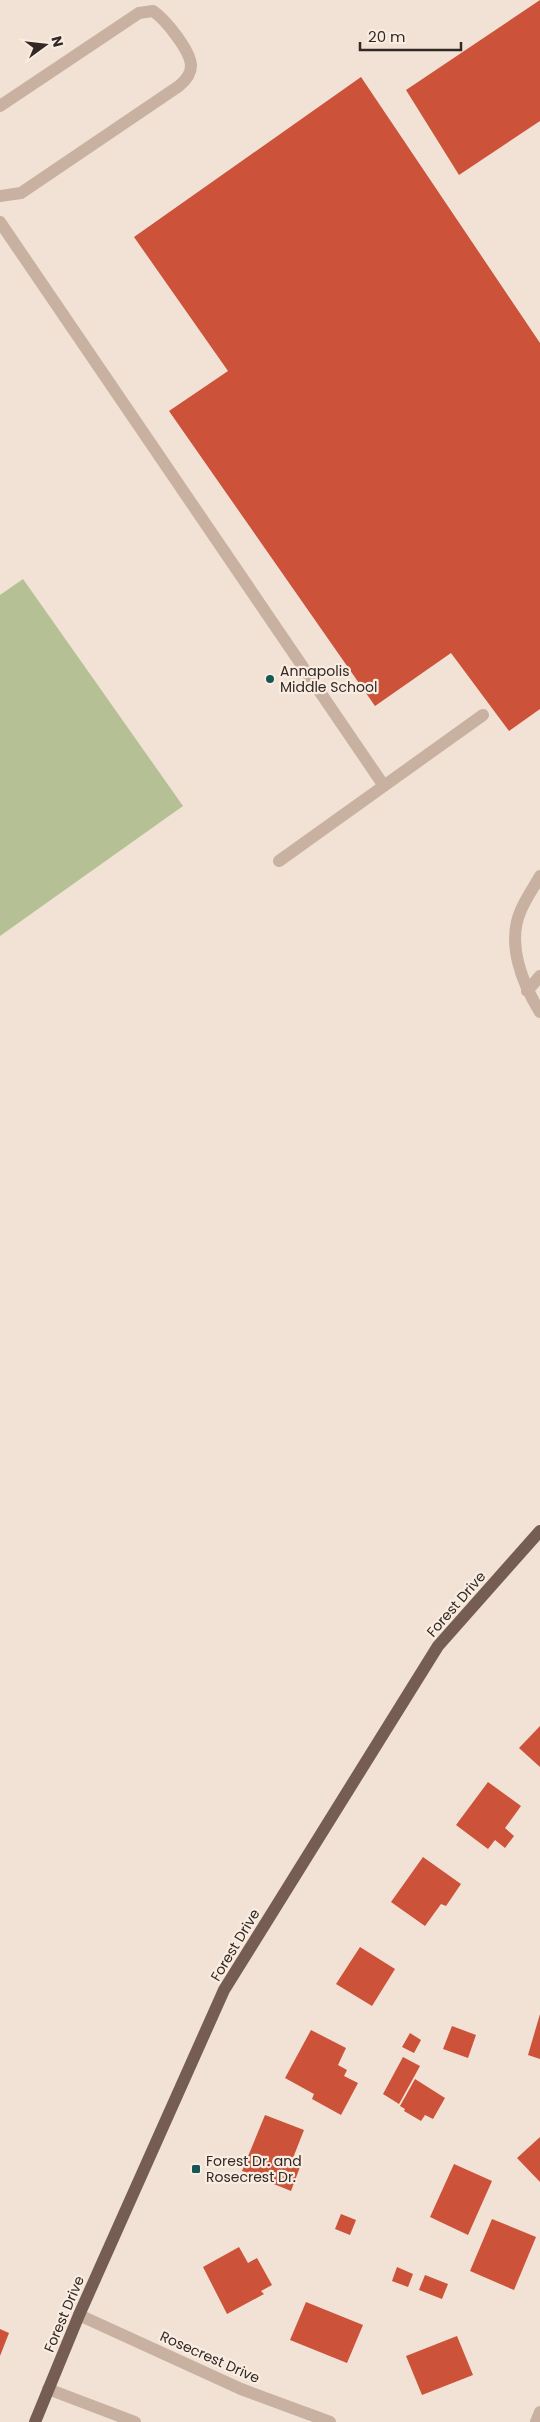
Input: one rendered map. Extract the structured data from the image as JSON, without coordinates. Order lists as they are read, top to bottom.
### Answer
{
  "streets": {
    "main road": ["Forest Drive"],
    "street": ["Rosecrest Drive"]
  },
  "crossings": [
    ["Forest Drive", "Rosecrest Drive"]
  ],
  "places": {
    "other": ["Annapolis Middle School"],
    "transit": ["Forest Dr. and Rosecrest Dr."]
  },
  "scale_bar": "20 m",
  "north": "right"
}
